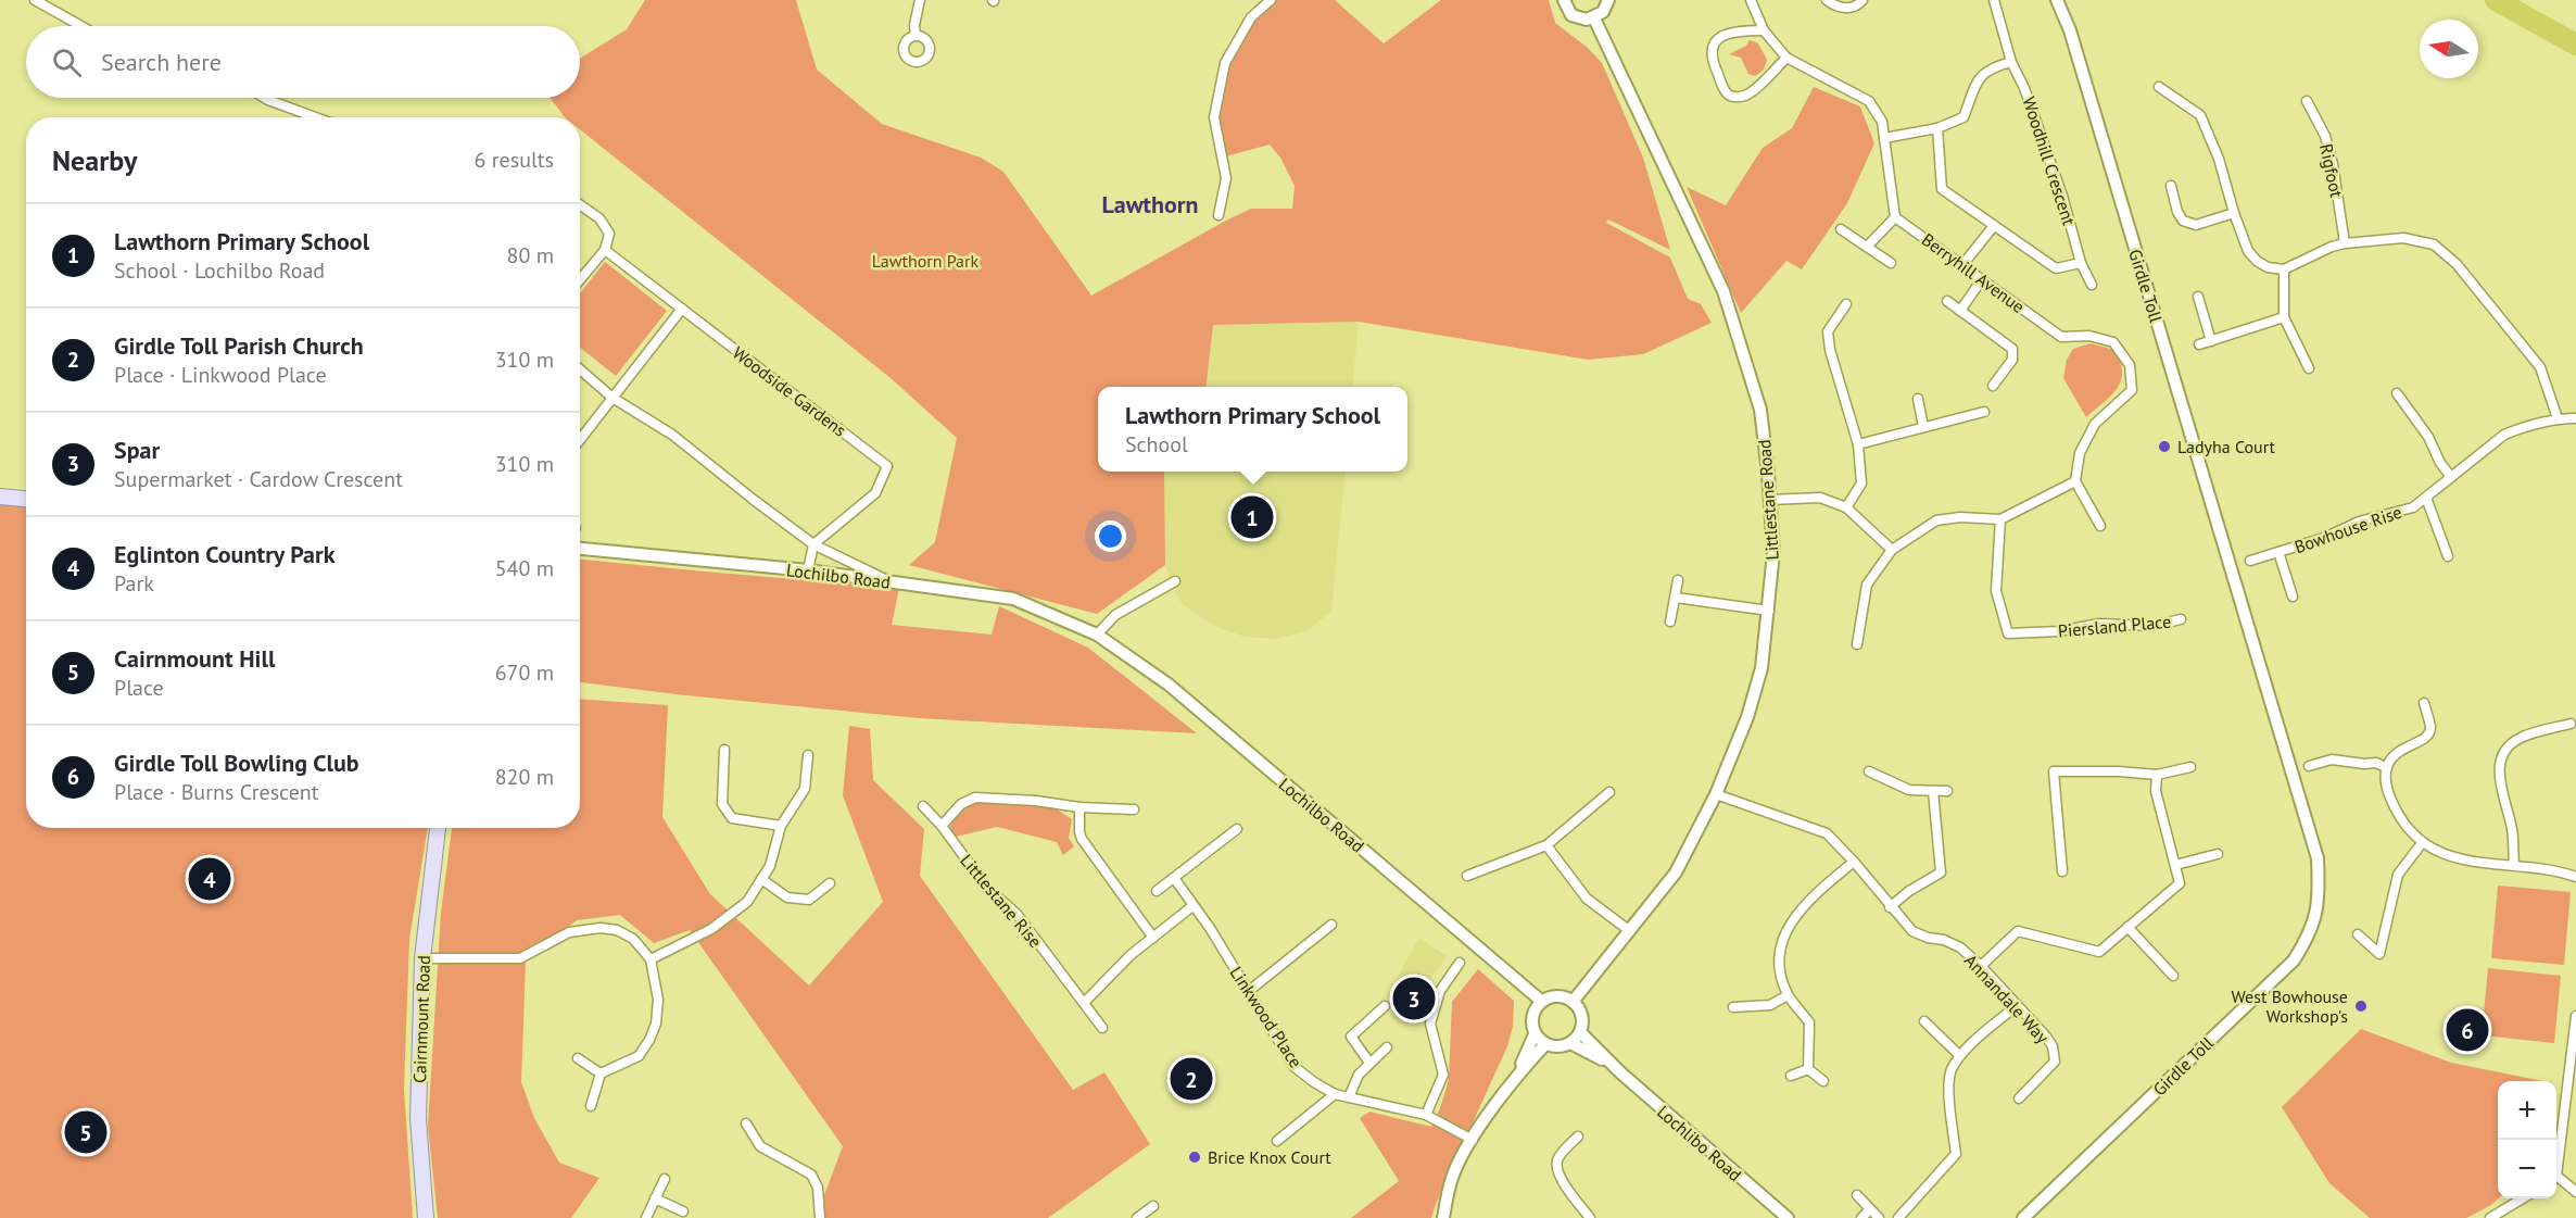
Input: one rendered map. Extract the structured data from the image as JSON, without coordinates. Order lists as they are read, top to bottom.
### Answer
{
  "streets": {
    "main road": ["Cairnmount Road"],
    "street": [
      "Woodhill Crescent",
      "Rigfoot",
      "Berryhill Avenue",
      "Girdle Toll",
      "Woodside Gardens",
      "Littlestane Road",
      "Bowhouse Rise",
      "Lochilbo Road",
      "Piersland Place",
      "Littlestane Rise",
      "Annandale Way",
      "Linkwood Place",
      "Lochlibo Road"
    ]
  },
  "crossings": [
    ["Littlestane Road", "Lochilbo Road"],
    ["Littlestane Road", "Annandale Way"]
  ],
  "districts": ["Lawthorn"],
  "parks": ["Lawthorn Park"],
  "places": ["Ladyha Court", "West Bowhouse Workshop's", "Brice Knox Court"],
  "north": "left",
  "page": {
    "search": "Search here",
    "heading": ["Nearby", "6 results"],
    "list": [
      {
        "mark": "1",
        "name": "Lawthorn Primary School",
        "note": "School · Lochilbo Road",
        "value": "80 m"
      },
      {
        "mark": "2",
        "name": "Girdle Toll Parish Church",
        "note": "Place · Linkwood Place",
        "value": "310 m"
      },
      {
        "mark": "3",
        "name": "Spar",
        "note": "Supermarket · Cardow Crescent",
        "value": "310 m"
      },
      {
        "mark": "4",
        "name": "Eglinton Country Park",
        "note": "Park",
        "value": "540 m"
      },
      {
        "mark": "5",
        "name": "Cairnmount Hill",
        "note": "Place",
        "value": "670 m"
      },
      {
        "mark": "6",
        "name": "Girdle Toll Bowling Club",
        "note": "Place · Burns Crescent",
        "value": "820 m"
      }
    ],
    "popup": ["Lawthorn Primary School", "School"],
    "pins": [
      "1",
      "4",
      "3",
      "6",
      "2",
      "5"
    ],
    "map_buttons": ["+", "−"]
  }
}
